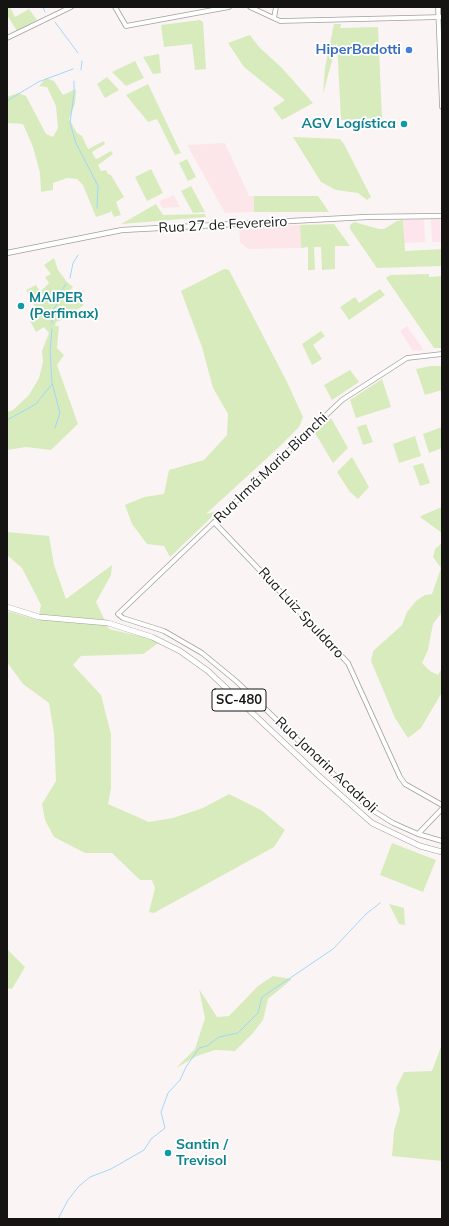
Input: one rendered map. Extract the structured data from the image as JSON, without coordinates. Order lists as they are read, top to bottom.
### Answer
{
  "streets": {
    "main road": ["Rua 27 de Fevereiro", "SC-480"],
    "street": ["Rua Irmã Maria Bianchi", "Rua Luiz Spuldaro", "Rua Janarin Acadroli"]
  },
  "crossings": [
    ["Rua Irmã Maria Bianchi", "Rua Luiz Spuldaro"],
    ["Rua Irmã Maria Bianchi", "Rua Janarin Acadroli"]
  ],
  "places": [
    "HiperBadotti",
    "AGV Logística",
    "MAIPER (Perfimax)",
    "Santin / Trevisol"
  ]
}
